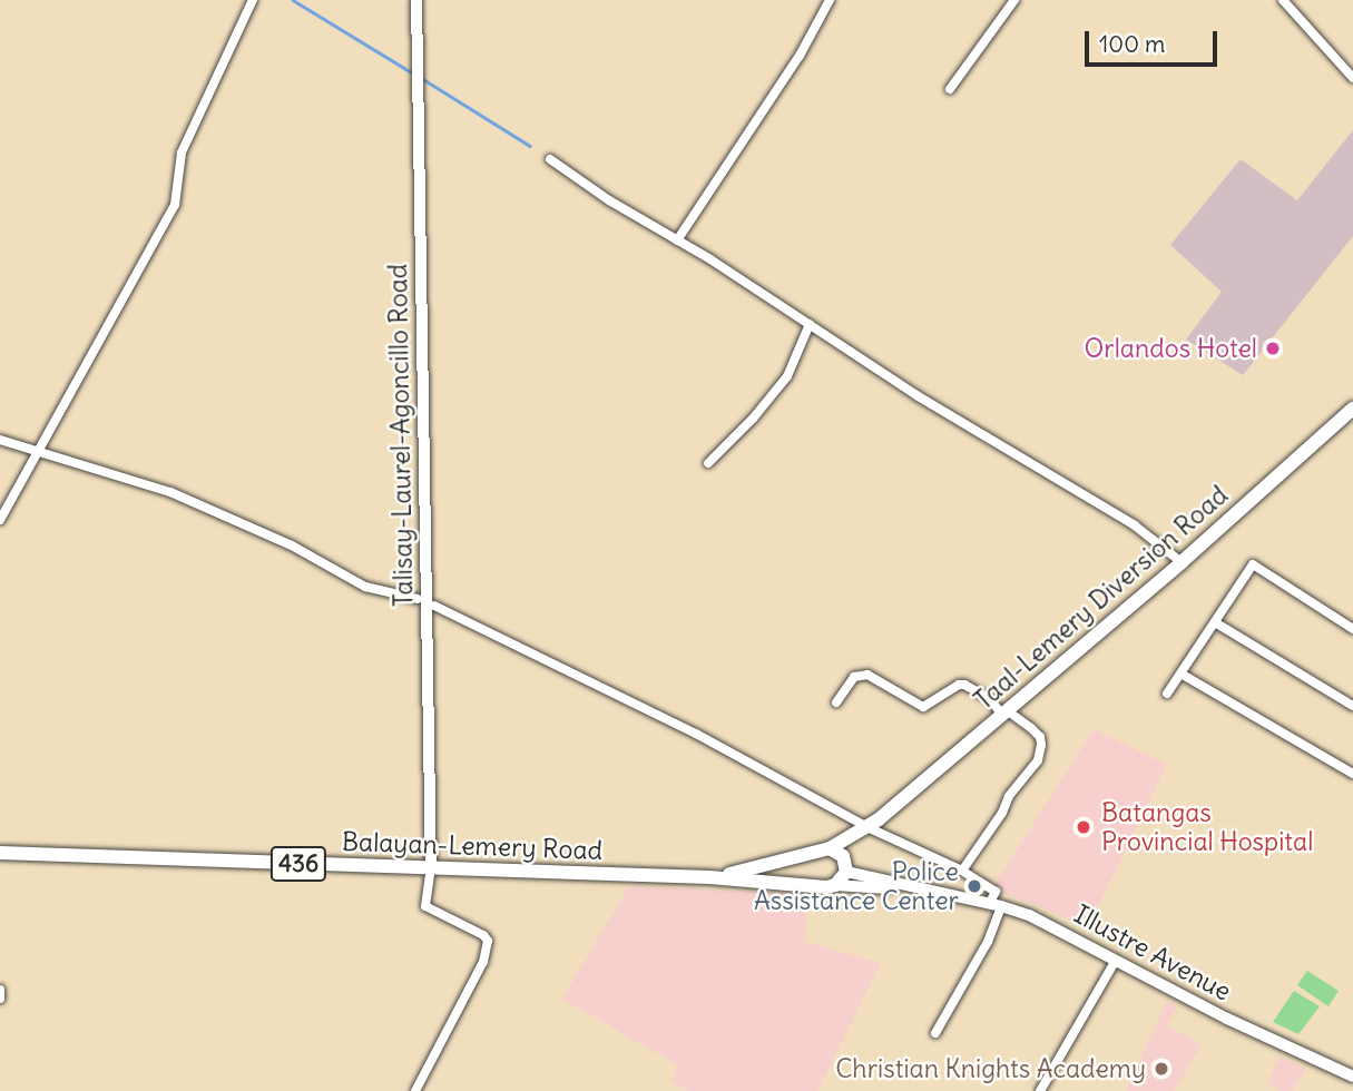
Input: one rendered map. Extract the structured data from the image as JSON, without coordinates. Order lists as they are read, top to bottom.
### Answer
{
  "streets": {
    "main road": [
      "Talisay-Laurel-Agoncillo Road",
      "Taal-Lemery Diversion Road",
      "Balayan-Lemery Road",
      "436",
      "Illustre Avenue"
    ]
  },
  "crossings": [
    ["Talisay-Laurel-Agoncillo Road", "Balayan-Lemery Road"],
    ["Taal-Lemery Diversion Road", "Balayan-Lemery Road"],
    ["Taal-Lemery Diversion Road", "436"],
    ["Taal-Lemery Diversion Road", "Illustre Avenue"],
    ["Balayan-Lemery Road", "436"],
    ["Balayan-Lemery Road", "Illustre Avenue"],
    ["436", "Illustre Avenue"]
  ],
  "places": [
    "Orlandos Hotel",
    "Batangas Provincial Hospital",
    "Police Assistance Center",
    "Christian Knights Academy"
  ],
  "scale_bar": "100 m"
}
